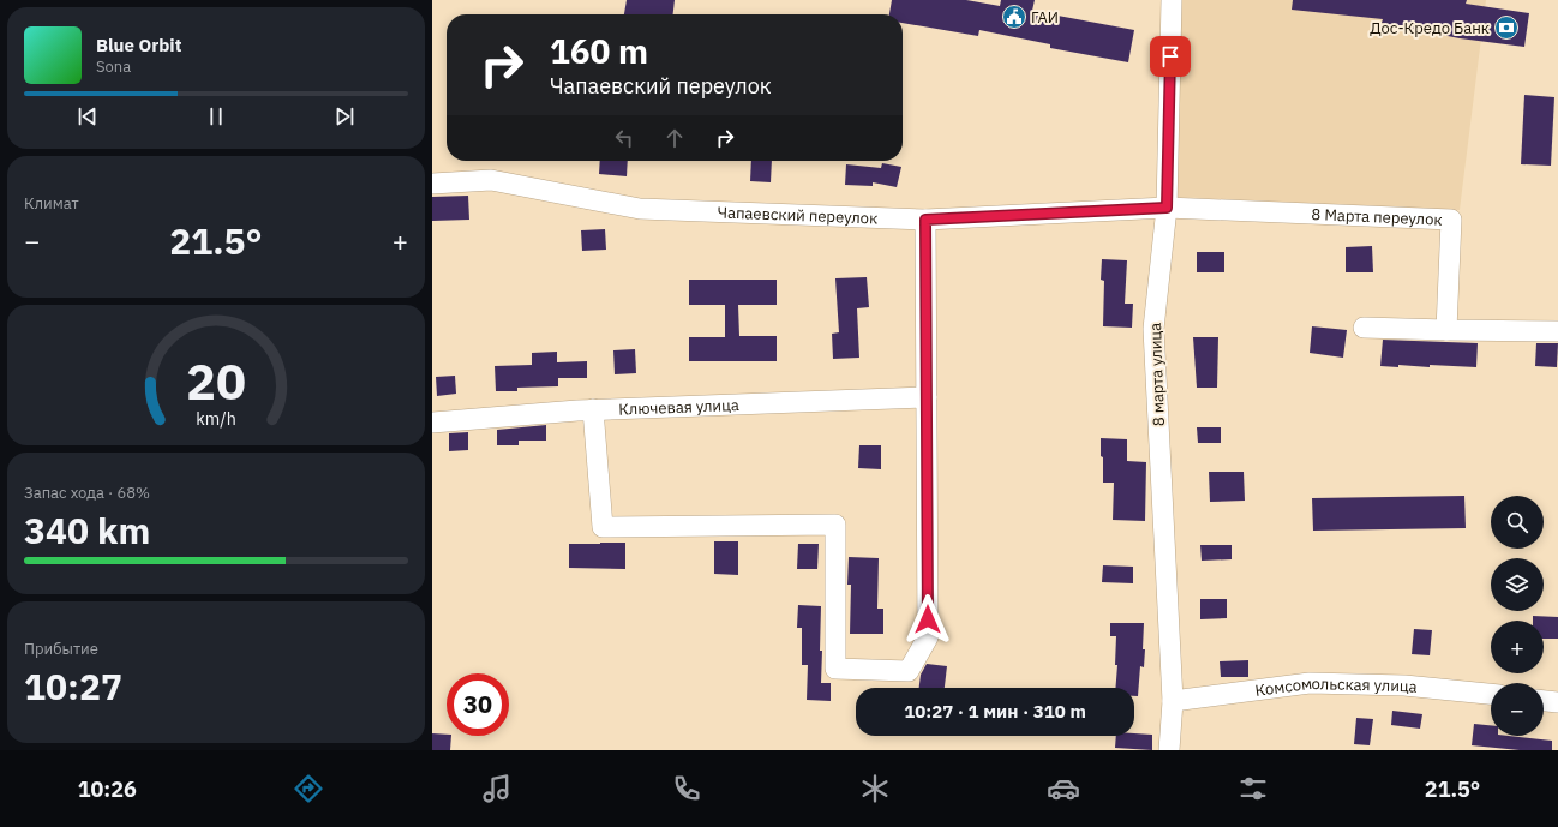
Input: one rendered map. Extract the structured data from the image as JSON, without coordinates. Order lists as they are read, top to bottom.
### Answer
{
  "streets": {
    "street": [
      "Чапаевский переулок",
      "8 Марта переулок",
      "8 марта улица",
      "Ключевая улица",
      "Комсомольская улица"
    ]
  },
  "crossings": [
    ["Чапаевский переулок", "8 Марта переулок"],
    ["Чапаевский переулок", "8 марта улица"],
    ["8 Марта переулок", "8 марта улица"],
    ["8 марта улица", "Комсомольская улица"]
  ],
  "places": {
    "public building": ["ГАИ"],
    "bank": ["Дос-Кредо Банк"]
  },
  "page": {
    "turn": ["160 m", "Чапаевский переулок"],
    "song": ["Blue Orbit", "Sona"],
    "tile": [
      "Климат",
      ["Запас хода · 68%", "340 km"],
      ["Прибытие", "10:27"]
    ],
    "heat": ["−", "21.5°", "+"],
    "map_buttons": ["+", "−"],
    "limit": "30",
    "trip": "10:27 · 1 мин · 310 m",
    "tabs": ["10:26", "21.5°"],
    "gauge": ["20", "km/h"]
  }
}
